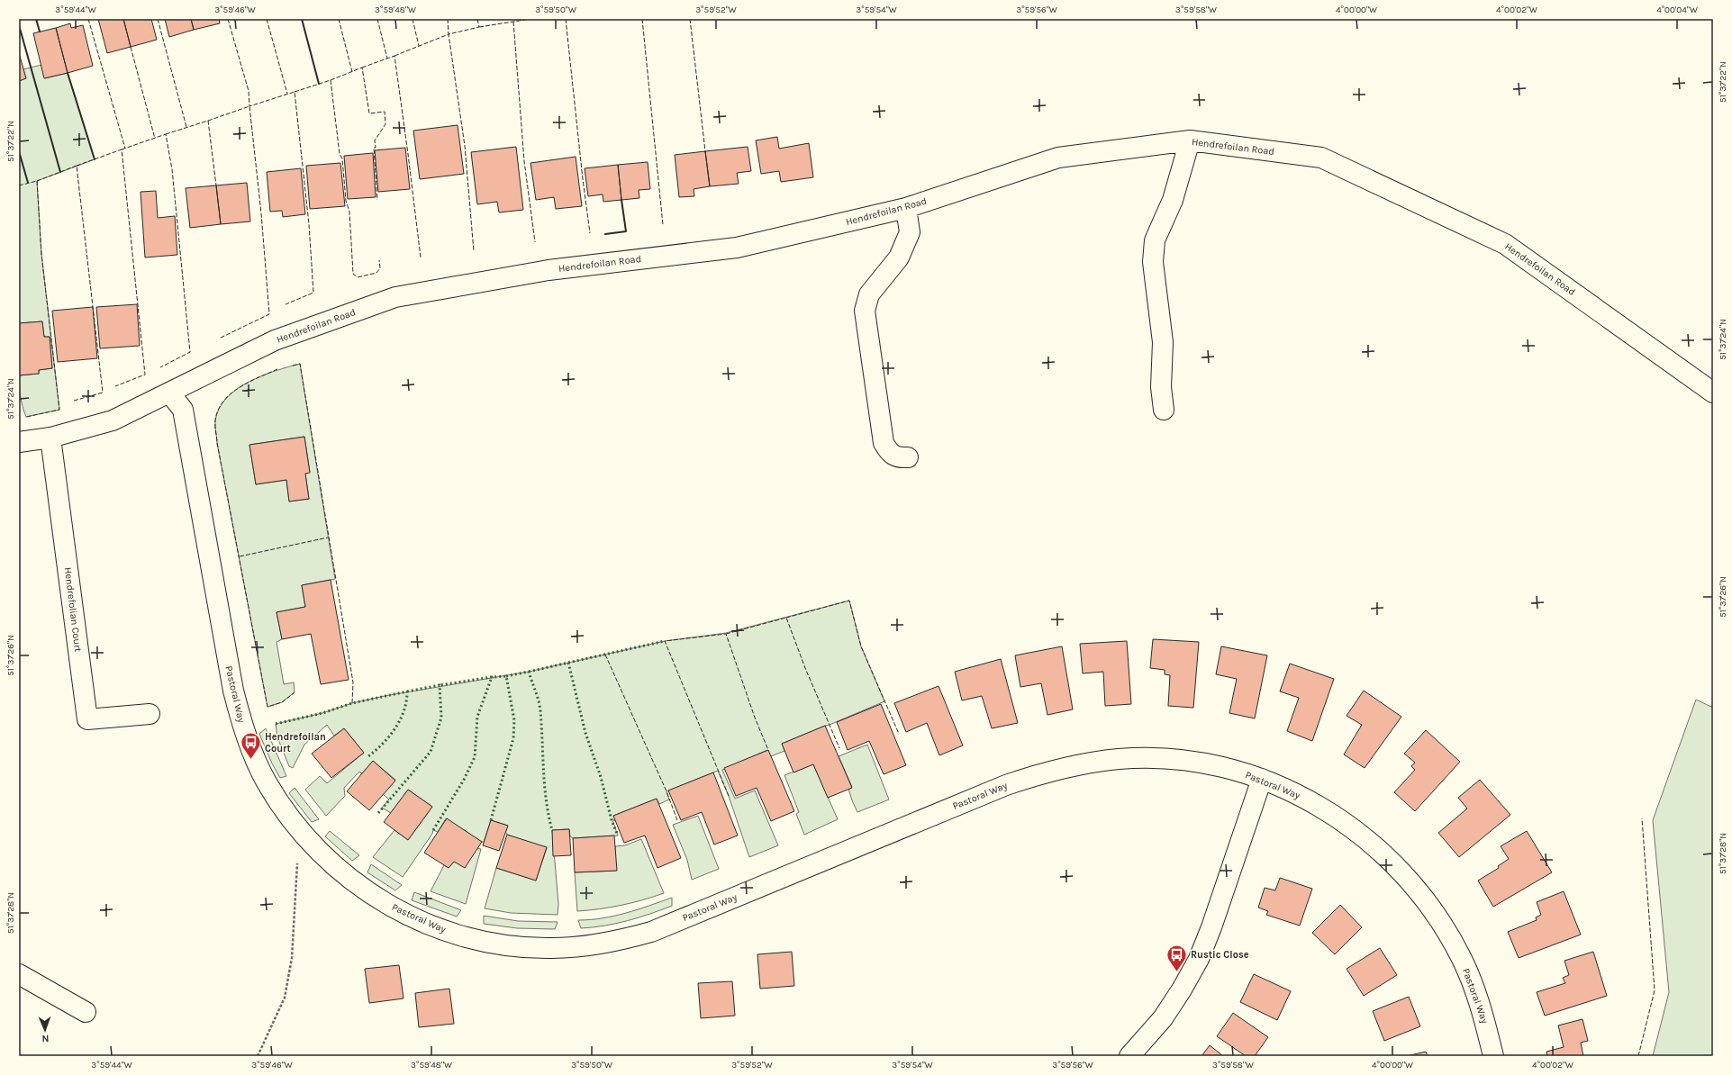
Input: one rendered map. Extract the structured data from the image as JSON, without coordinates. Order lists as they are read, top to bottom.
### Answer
{
  "streets": {
    "street": ["Hendrefoilan Road", "Hendrefolian Court", "Pastoral Way"]
  },
  "crossings": [
    ["Hendrefoilan Road", "Hendrefolian Court"],
    ["Hendrefoilan Road", "Pastoral Way"]
  ],
  "places": {
    "bus stop": ["Hendrefoilan Court", "Rustic Close"]
  },
  "north": "bottom",
  "coordinates": [
    "3°59'44\"W",
    "3°59'46\"W",
    "3°59'48\"W",
    "3°59'50\"W",
    "3°59'52\"W",
    "3°59'54\"W",
    "3°59'56\"W",
    "3°59'58\"W",
    "4°00'00\"W",
    "4°00'02\"W",
    "4°00'04\"W",
    "51°37'22\"N",
    "51°37'24\"N",
    "51°37'26\"N",
    "51°37'28\"N"
  ]
}
